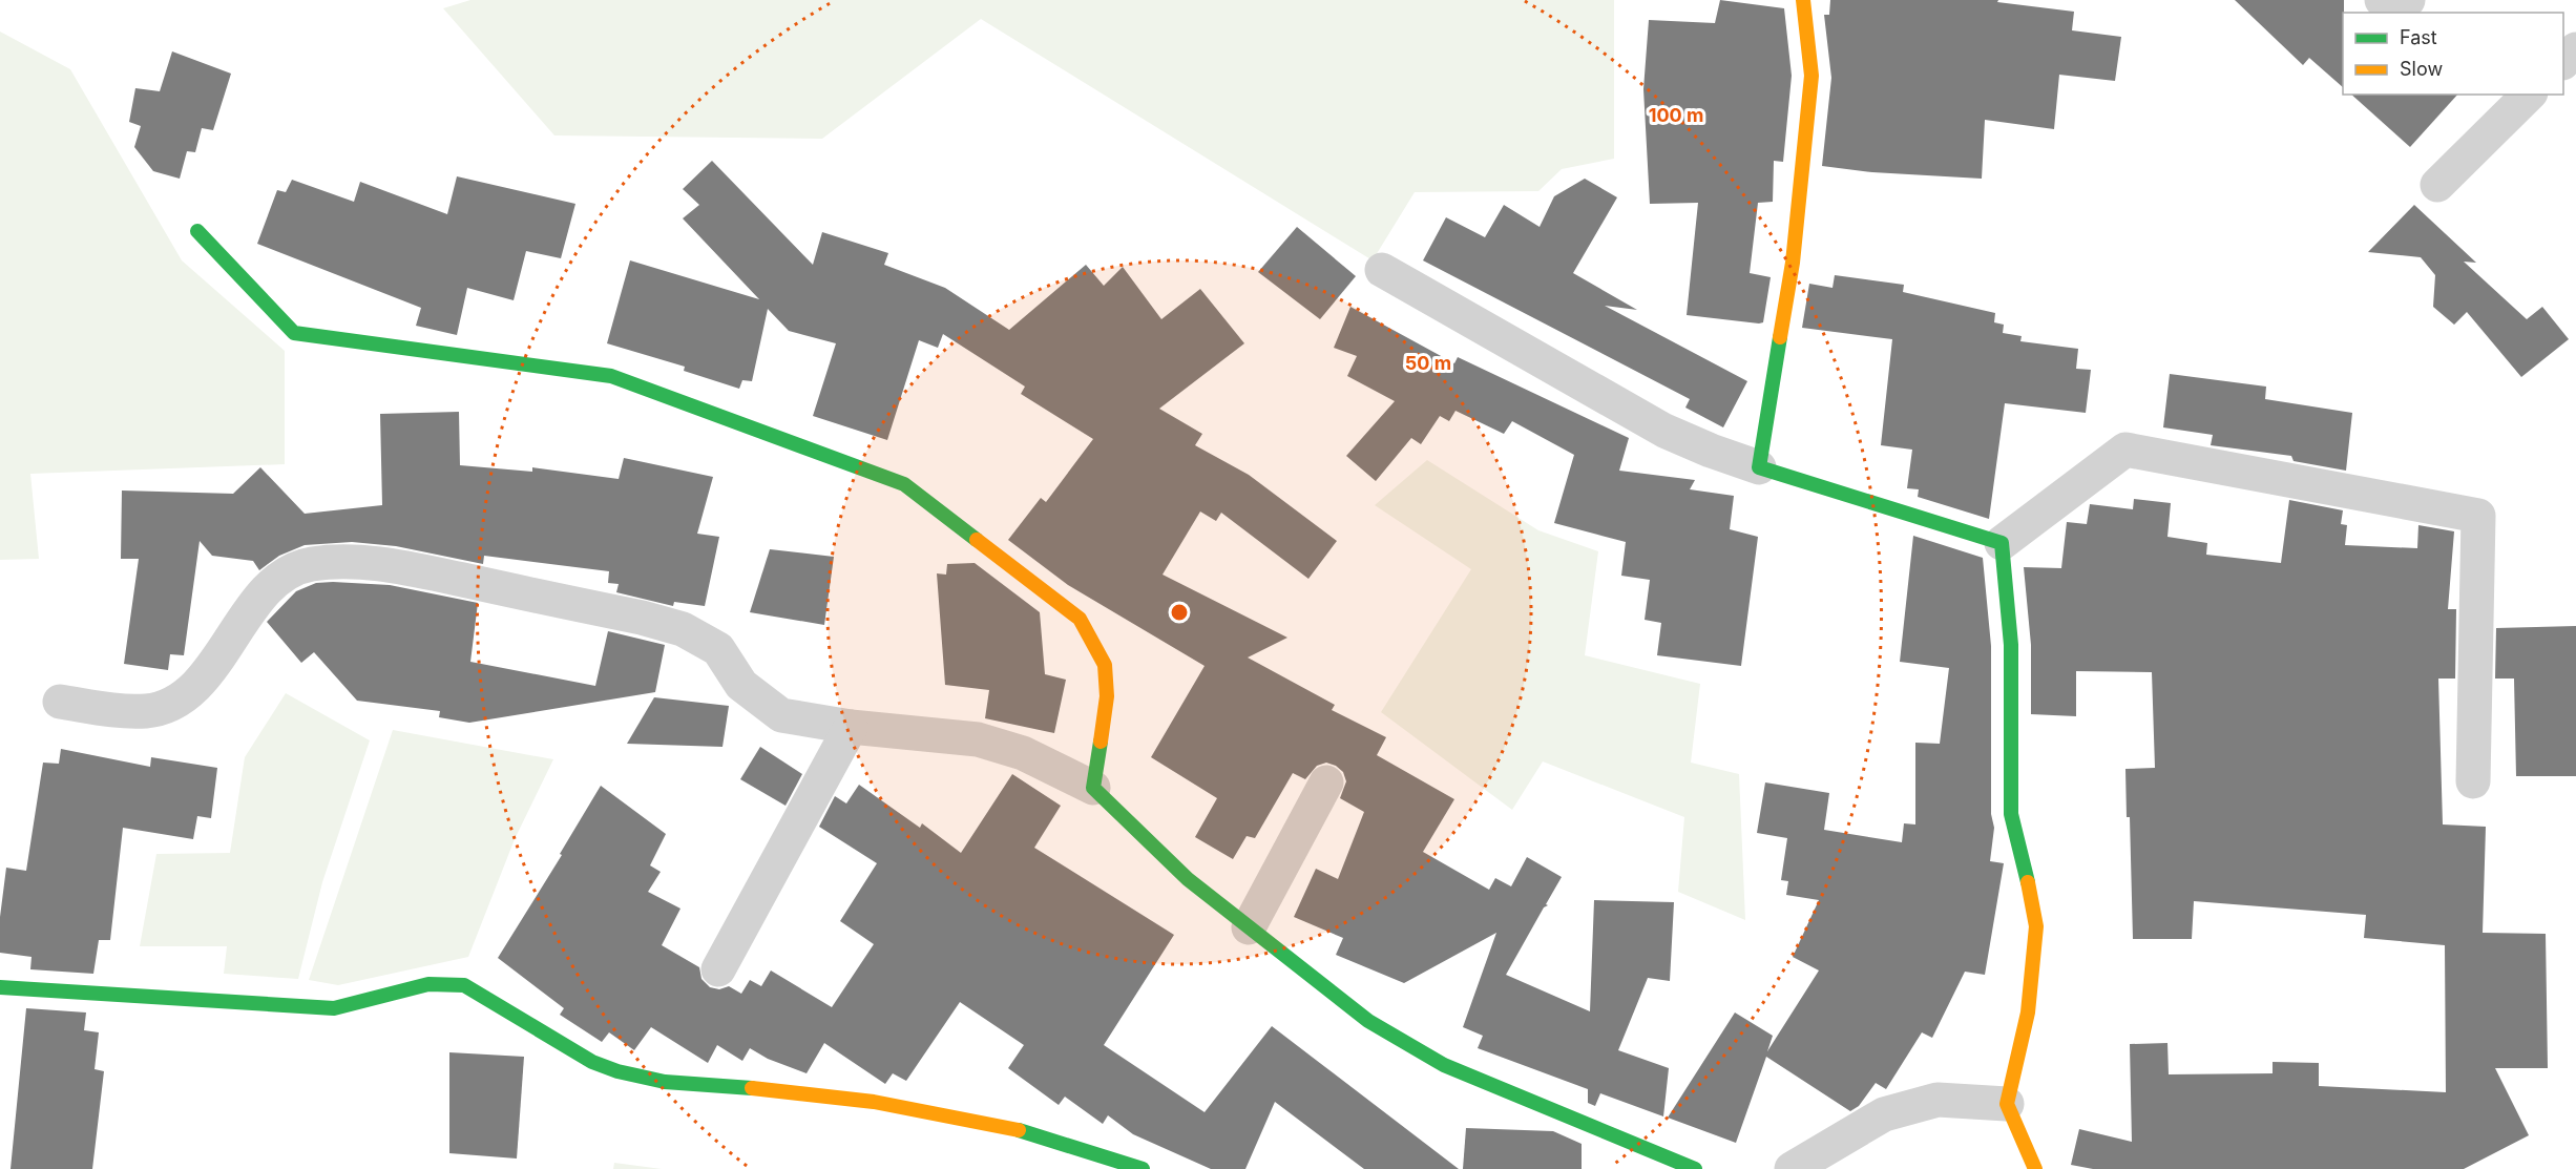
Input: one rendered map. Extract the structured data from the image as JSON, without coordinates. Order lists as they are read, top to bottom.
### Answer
{
  "legend": ["Fast", "Slow"],
  "rings": ["100 m", "50 m"]
}
